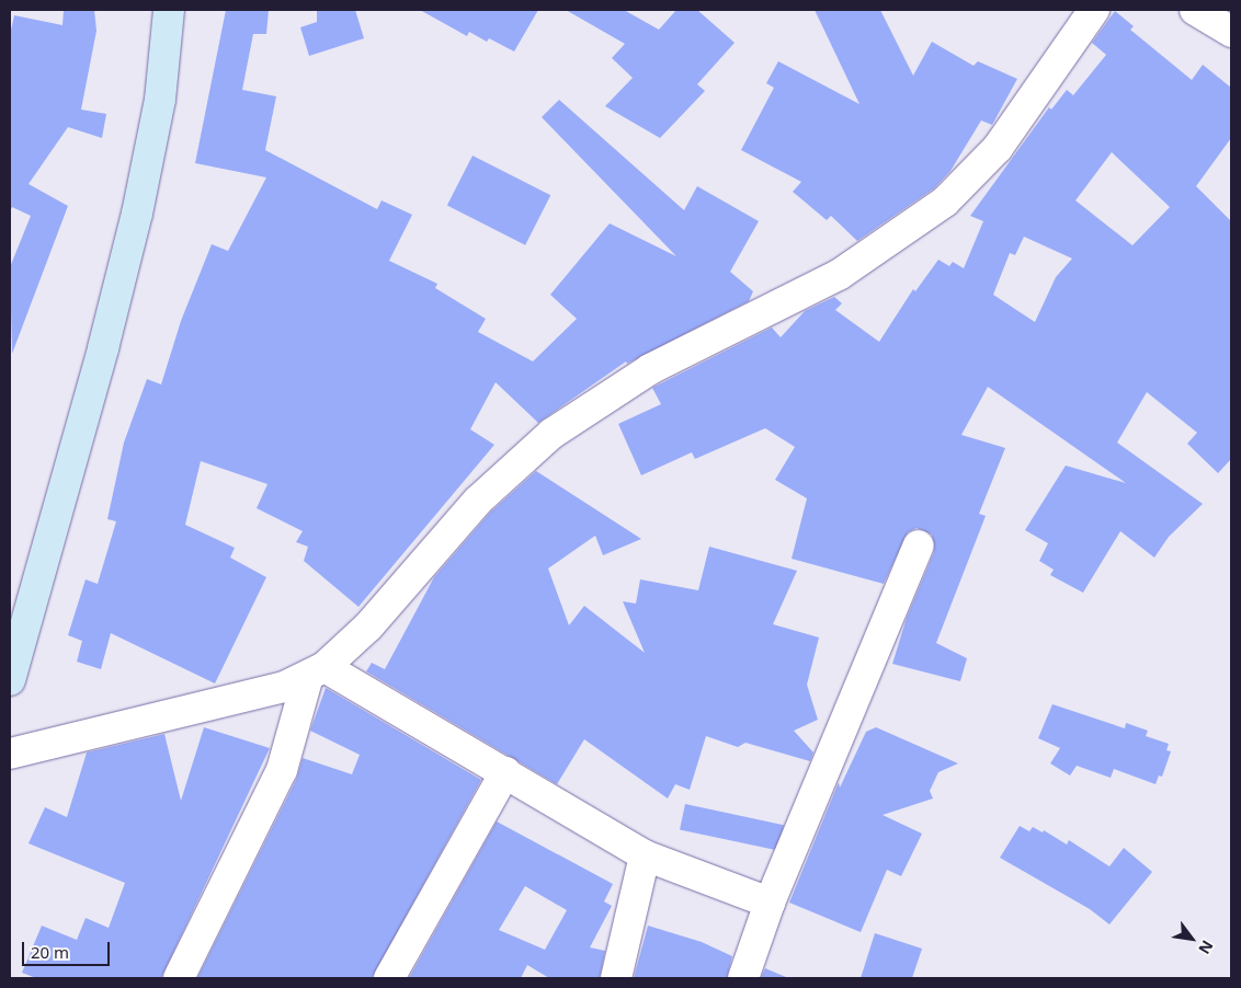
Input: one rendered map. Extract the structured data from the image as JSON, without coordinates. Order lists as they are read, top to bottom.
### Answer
{
  "scale_bar": "20 m",
  "north": "bottom right"
}
